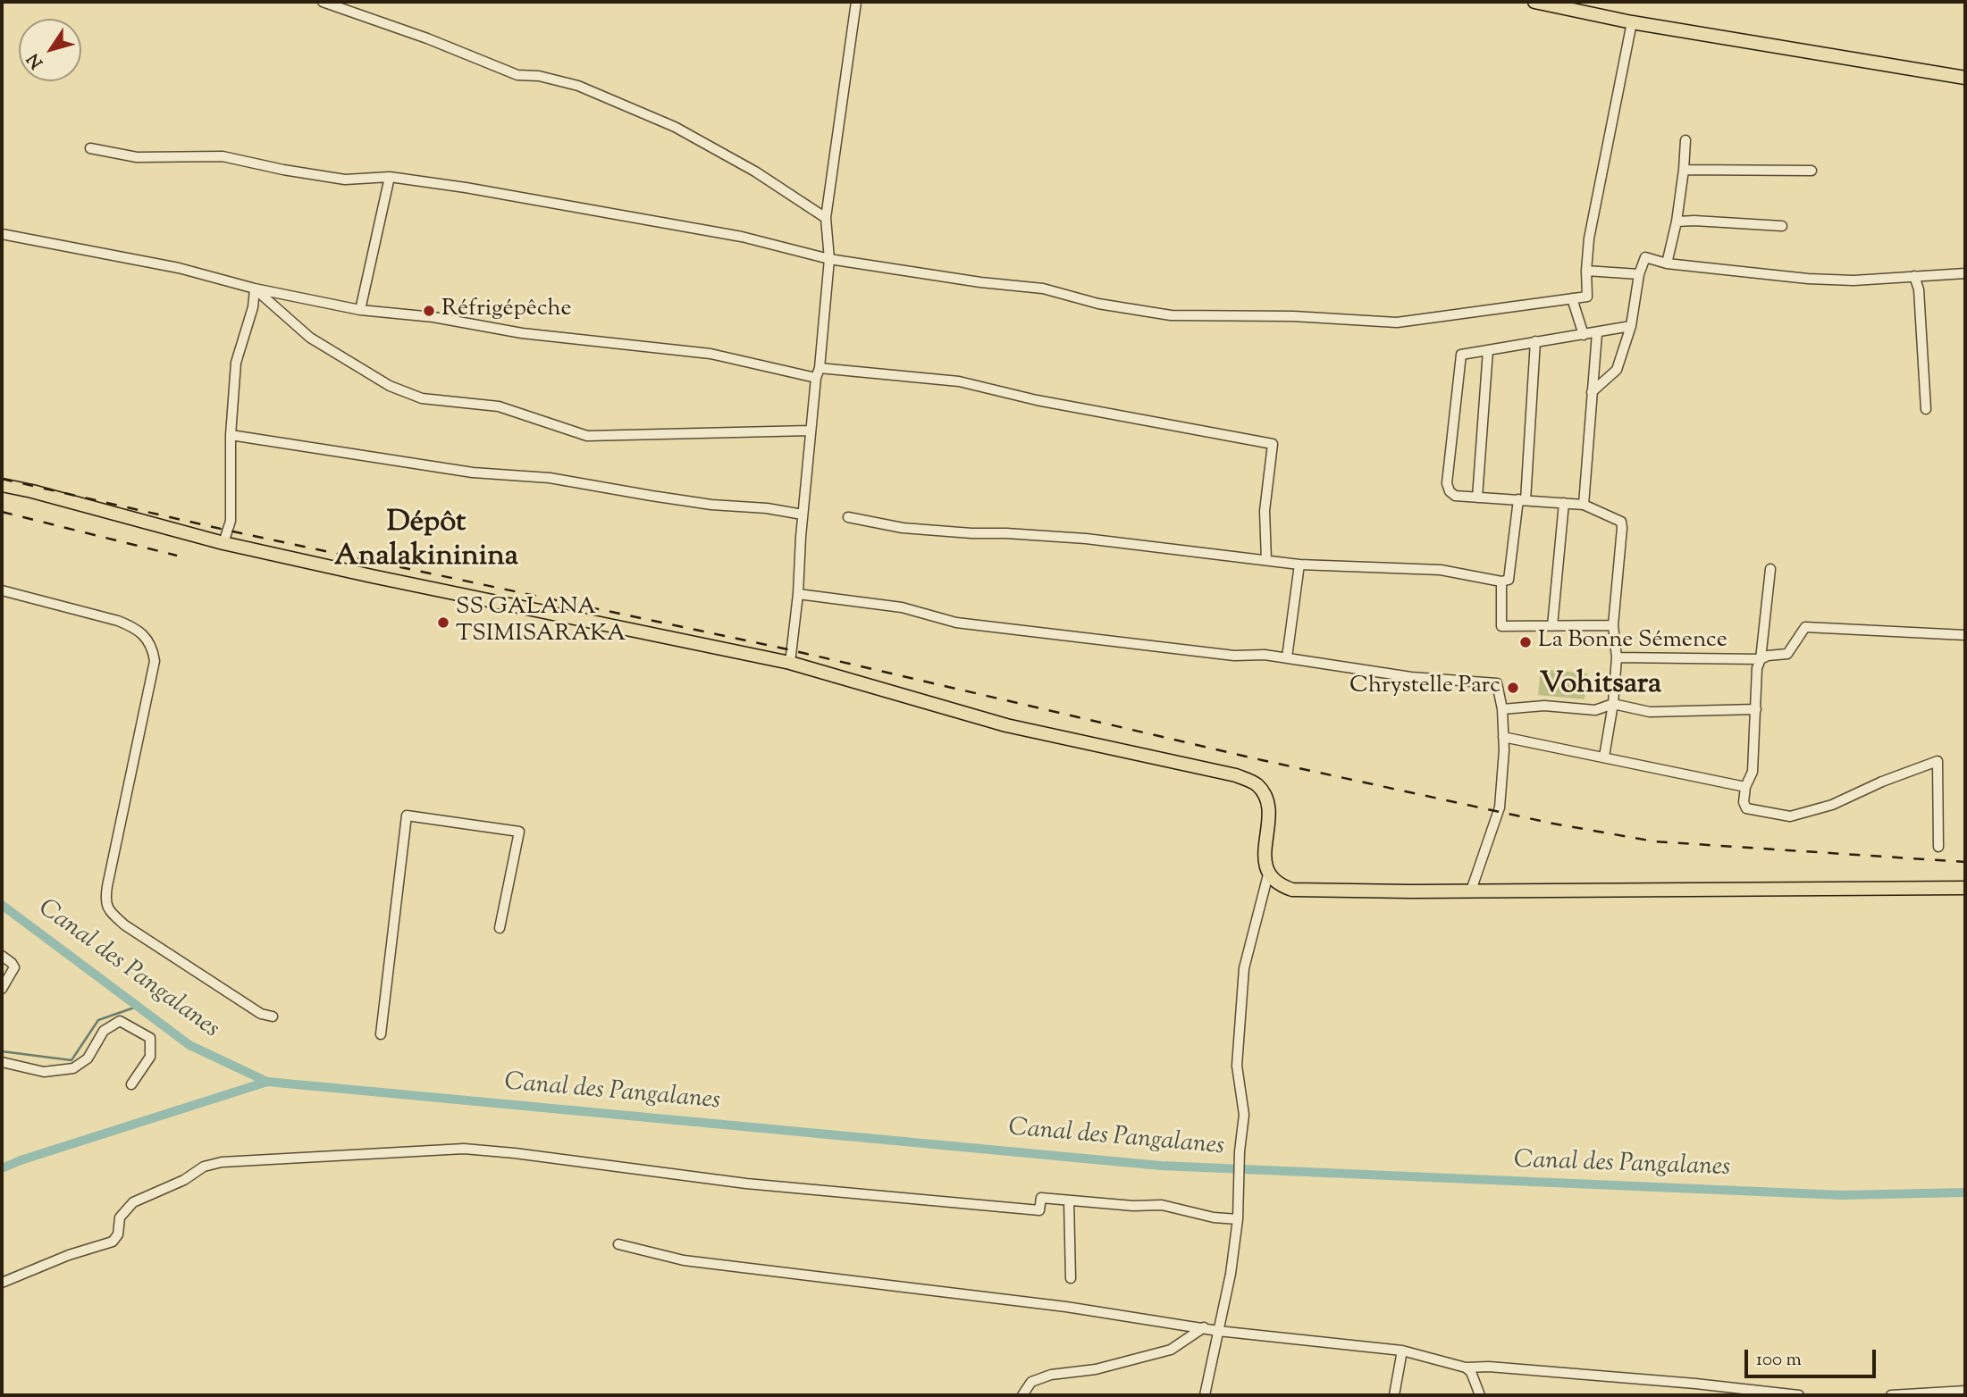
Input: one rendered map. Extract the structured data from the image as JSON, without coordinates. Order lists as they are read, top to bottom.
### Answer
{
  "districts": ["Dépôt Analakininina", "Vohitsara"],
  "water": ["Canal des Pangalanes"],
  "places": [
    "Réfrigépêche",
    "SS GALANA TSIMISARAKA",
    "La Bonne Sémence",
    "Chrystelle Parc"
  ],
  "scale_bar": "100 m",
  "north": "bottom left"
}
